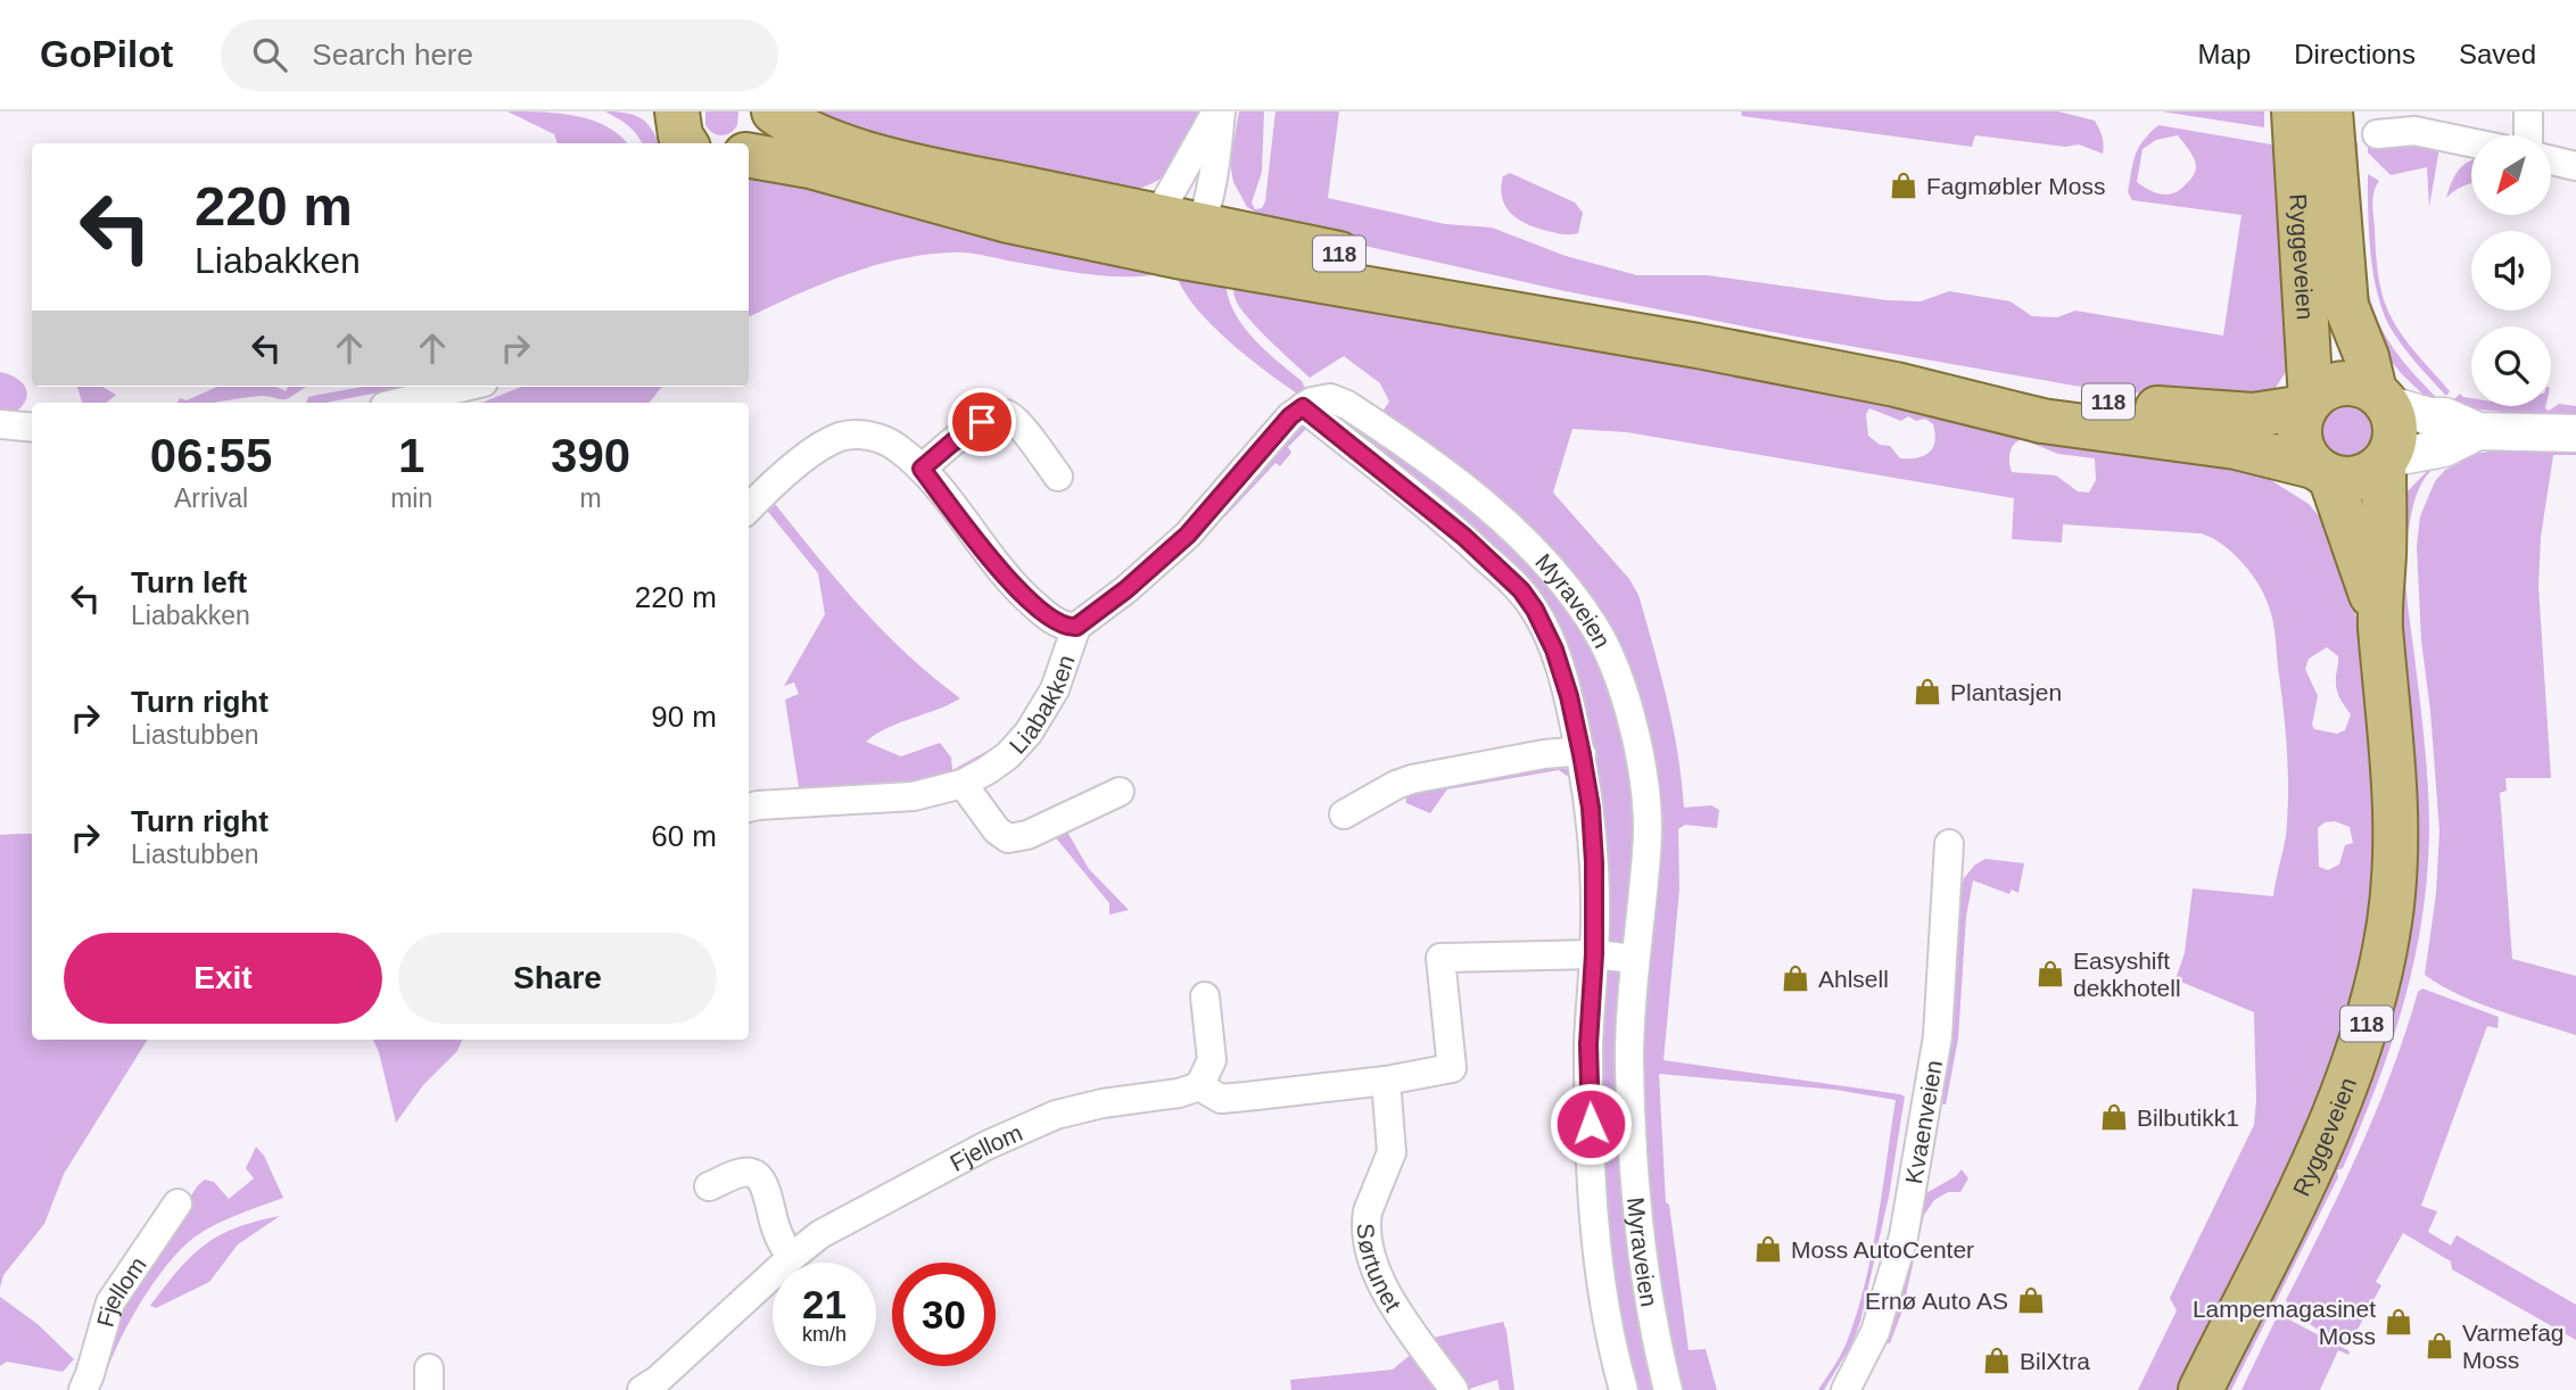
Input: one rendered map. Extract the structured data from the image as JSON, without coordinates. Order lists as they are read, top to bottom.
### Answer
{
  "streets": {
    "main road": ["118", "Ryggeveien"],
    "street": [
      "Myraveien",
      "Liabakken",
      "Kvaenveien",
      "Fjellom",
      "Sørtunet"
    ]
  },
  "crossings": [
    ["118", "Ryggeveien"],
    ["Myraveien", "Liabakken"]
  ],
  "places": {
    "shop": [
      "Fagmøbler Moss",
      "Plantasjen",
      "Easyshift dekkhotell",
      "Ahlsell",
      "Bilbutikk1",
      "Moss AutoCenter",
      "Ernø Auto AS",
      "Lampemagasinet Moss",
      "Varmefag Moss",
      "BilXtra"
    ]
  },
  "north": "bottom left",
  "page": {
    "header": "GoPilot",
    "search": "Search here",
    "nav": ["Map", "Directions", "Saved"],
    "turn": ["220 m", "Liabakken"],
    "eta": [
      "06:55",
      "Arrival",
      "1",
      "min",
      "390",
      "m"
    ],
    "list": [
      {
        "name": "Turn left",
        "note": "Liabakken",
        "value": "220 m"
      },
      {
        "name": "Turn right",
        "note": "Liastubben",
        "value": "90 m"
      },
      {
        "name": "Turn right",
        "note": "Liastubben",
        "value": "60 m"
      }
    ],
    "buttons": ["Exit", "Share"],
    "speed": "21 km/h",
    "limit": "30"
  }
}
